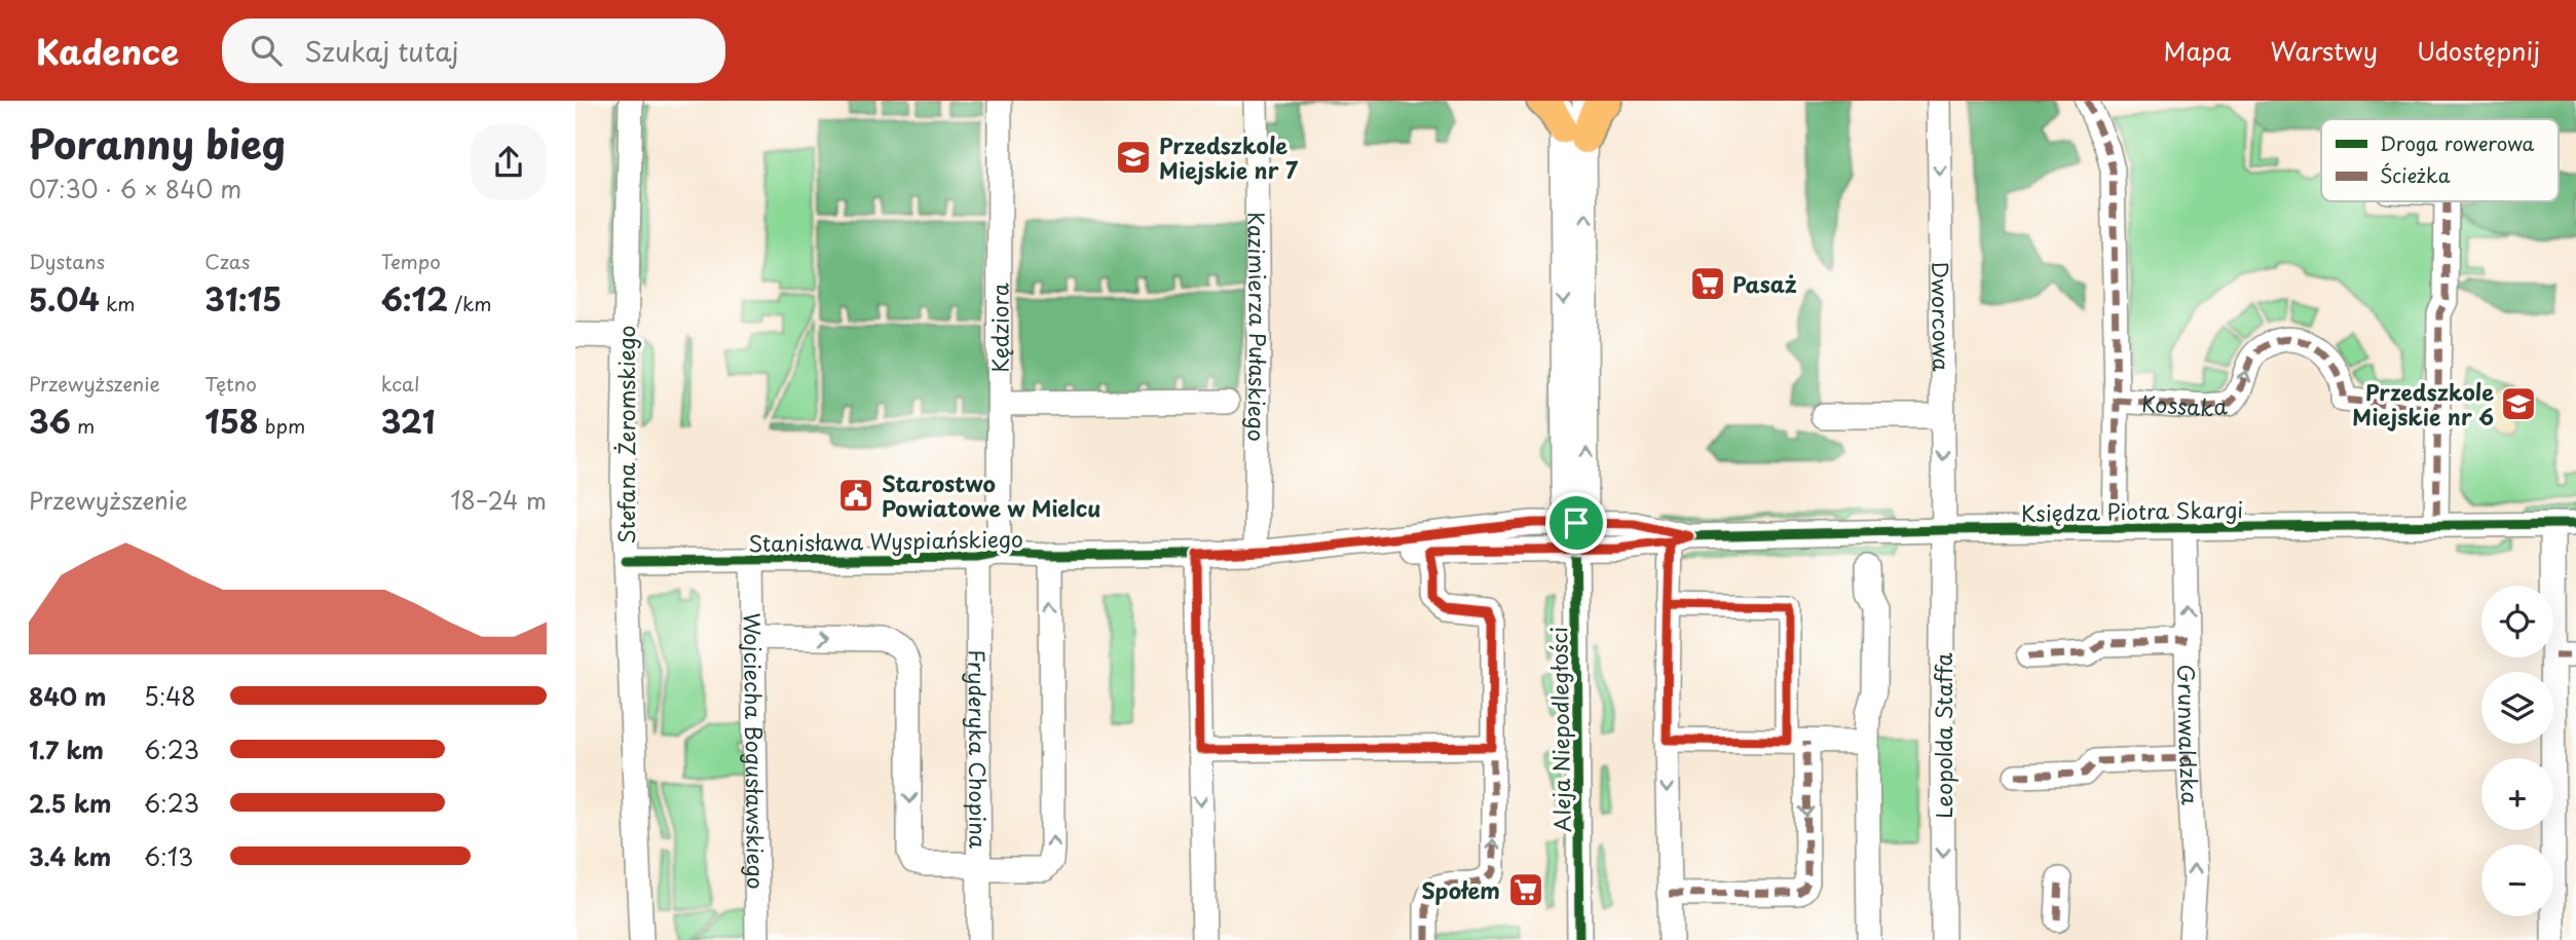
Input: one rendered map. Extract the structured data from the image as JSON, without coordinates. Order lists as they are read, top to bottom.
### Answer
{
  "streets": {
    "street": [
      "Dworcowa",
      "Kazimierza Pułaskiego",
      "Kędziora",
      "Kossaka",
      "Stefana Żeromskiego",
      "Księdza Piotra Skargi",
      "Stanisława Wyspiańskiego",
      "Aleja Niepodległości",
      "Grunwaldzka",
      "Leopolda Staffa",
      "Fryderyka Chopina",
      "Wojciecha Bogusławskiego"
    ]
  },
  "crossings": [
    ["Dworcowa", "Księdza Piotra Skargi"],
    ["Dworcowa", "Leopolda Staffa"],
    ["Kazimierza Pułaskiego", "Stanisława Wyspiańskiego"],
    ["Kędziora", "Stanisława Wyspiańskiego"],
    ["Kędziora", "Fryderyka Chopina"],
    ["Kossaka", "Księdza Piotra Skargi"],
    ["Stefana Żeromskiego", "Stanisława Wyspiańskiego"],
    ["Księdza Piotra Skargi", "Stanisława Wyspiańskiego"],
    ["Księdza Piotra Skargi", "Aleja Niepodległości"],
    ["Księdza Piotra Skargi", "Grunwaldzka"],
    ["Księdza Piotra Skargi", "Leopolda Staffa"],
    ["Stanisława Wyspiańskiego", "Aleja Niepodległości"],
    ["Stanisława Wyspiańskiego", "Fryderyka Chopina"],
    ["Stanisława Wyspiańskiego", "Wojciecha Bogusławskiego"]
  ],
  "one_way": ["Dworcowa", "Kossaka", "Grunwaldzka"],
  "places": {
    "school or university": ["Przedszkole Miejskie nr 7", "Przedszkole Miejskie nr 6"],
    "supermarket": ["Pasaż", "Społem"],
    "public building": ["Starostwo Powiatowe w Mielcu"]
  },
  "legend": ["Droga rowerowa", "Ścieżka"],
  "page": {
    "header": "Kadence",
    "search": "Szukaj tutaj",
    "nav": ["Mapa", "Warstwy", "Udostępnij"],
    "heading": ["Poranny bieg", "07:30 · 6 × 840 m"],
    "stats": [
      ["Dystans", "5.04 km"],
      ["Czas", "31:15"],
      ["Tempo", "6:12 /km"],
      ["Przewyższenie", "36 m"],
      ["Tętno", "158 bpm"],
      ["kcal", "321"]
    ],
    "chart": ["Przewyższenie", "18–24 m"],
    "map_buttons": ["+", "−"],
    "list": [
      {
        "name": "840 m",
        "note": "5:48"
      },
      {
        "name": "1.7 km",
        "note": "6:23"
      },
      {
        "name": "2.5 km",
        "note": "6:23"
      },
      {
        "name": "3.4 km",
        "note": "6:13"
      }
    ]
  }
}
